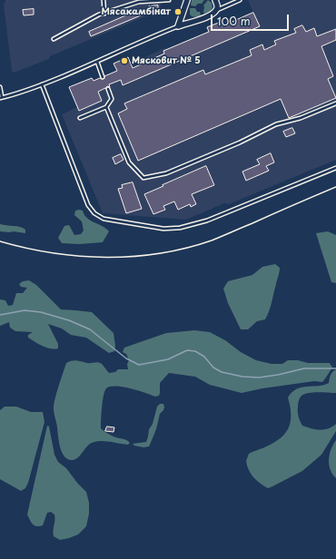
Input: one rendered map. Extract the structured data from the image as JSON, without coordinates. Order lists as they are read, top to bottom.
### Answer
{
  "places": ["Мясакамбінат", "Мясковит № 5"],
  "scale_bar": "100 m"
}
